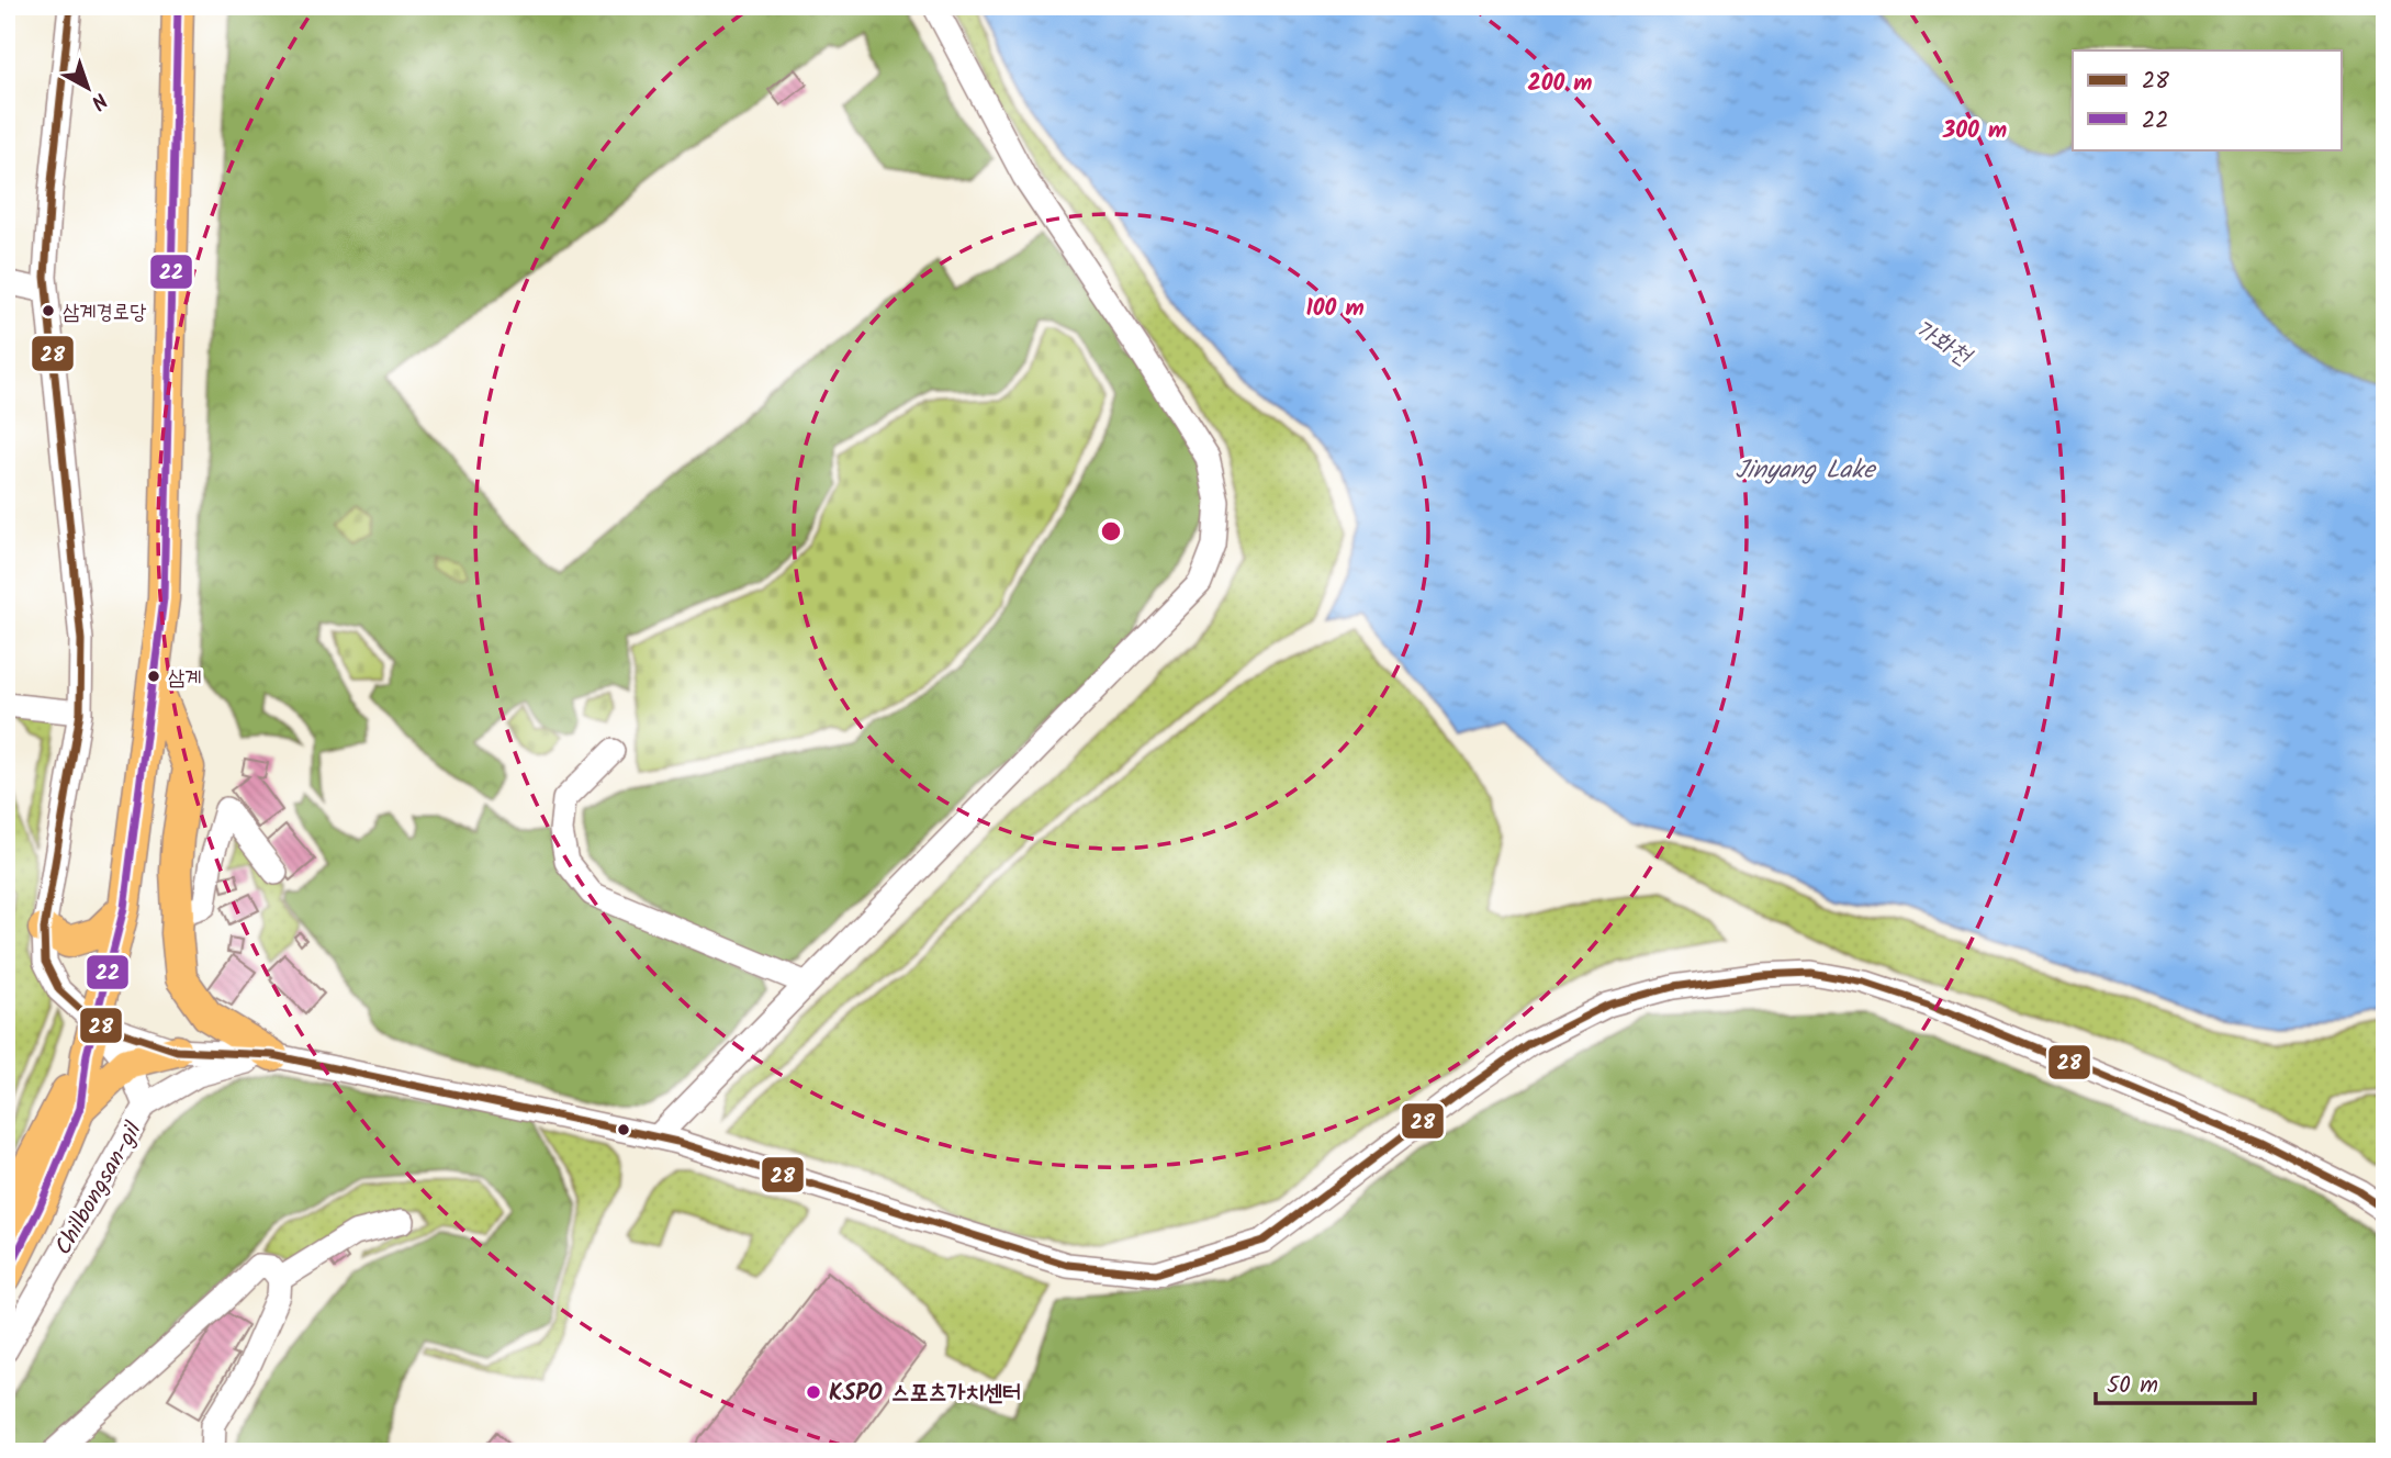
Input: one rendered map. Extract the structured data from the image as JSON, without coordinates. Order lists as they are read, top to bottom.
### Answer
{
  "streets": {
    "street": ["Chilbongsan-gil"]
  },
  "water": ["가화천", "Jinyang Lake"],
  "places": ["삼계경로당", "삼계", "KSPO 스포츠가치센터"],
  "lines": ["transit line 28", "transit line 22"],
  "legend": ["28", "22"],
  "scale_bar": "50 m",
  "north": "bottom right",
  "rings": ["200 m", "300 m", "100 m"]
}
